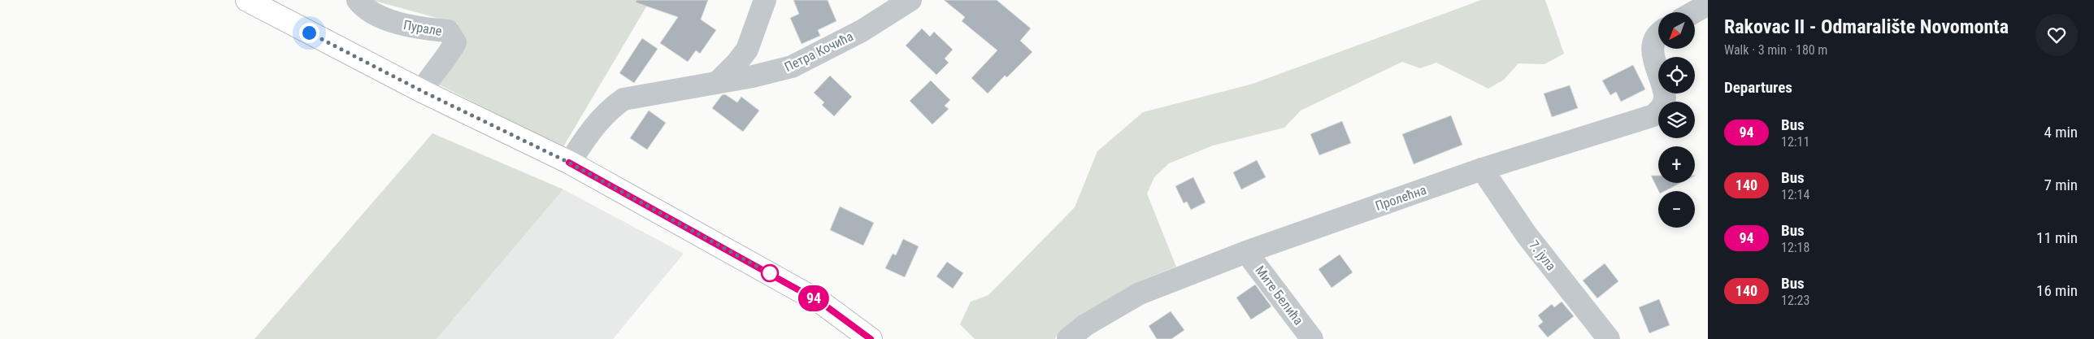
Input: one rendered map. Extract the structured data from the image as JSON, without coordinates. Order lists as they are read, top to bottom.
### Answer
{
  "streets": {
    "street": [
      "Пурале",
      "Петра Кочића",
      "Пролећна",
      "7. јула",
      "Мите Белића"
    ]
  },
  "crossings": [
    ["Пролећна", "7. јула"],
    ["Пролећна", "Мите Белића"]
  ],
  "lines": ["bus line 94"],
  "north": "bottom left",
  "page": {
    "on_map": "94",
    "heading": [
      ["Rakovac II - Odmaralište Novomonta", "Walk · 3 min · 180 m"],
      "Departures"
    ],
    "map_buttons": ["+", "−"],
    "list": [
      {
        "mark": "94",
        "name": "Bus",
        "note": "12:11",
        "value": "4 min"
      },
      {
        "mark": "140",
        "name": "Bus",
        "note": "12:14",
        "value": "7 min"
      },
      {
        "mark": "94",
        "name": "Bus",
        "note": "12:18",
        "value": "11 min"
      },
      {
        "mark": "140",
        "name": "Bus",
        "note": "12:23",
        "value": "16 min"
      }
    ]
  }
}
